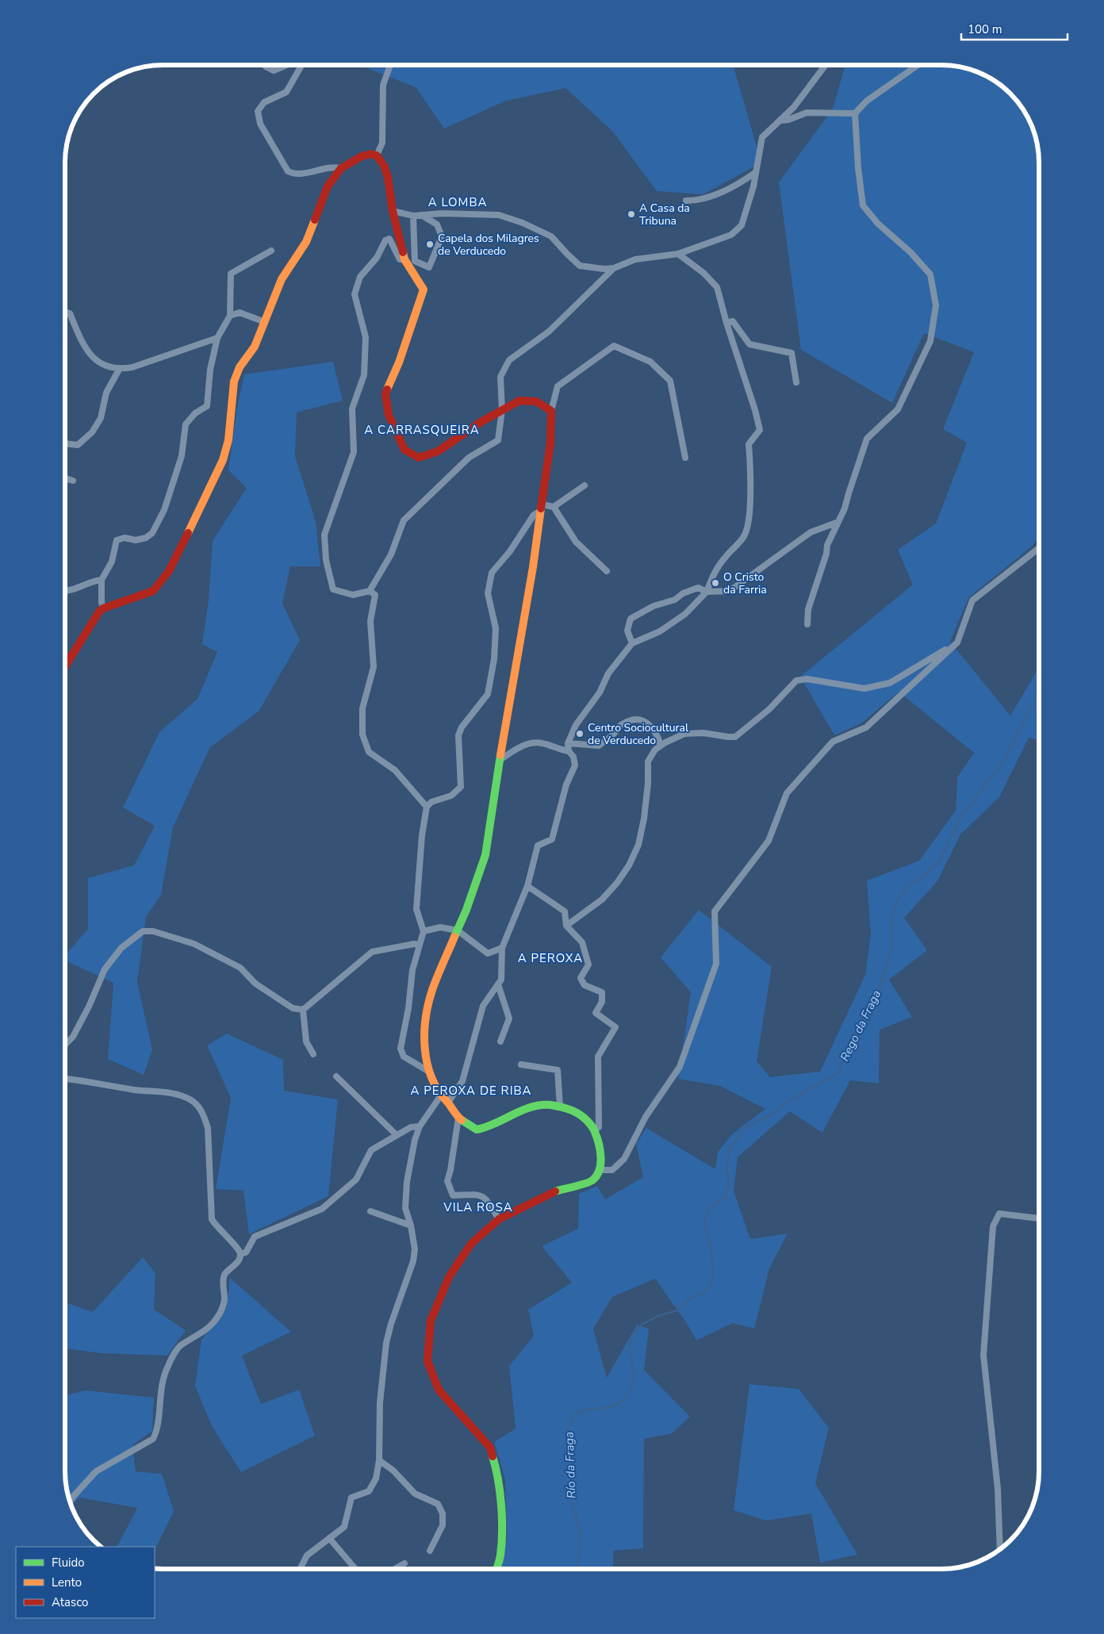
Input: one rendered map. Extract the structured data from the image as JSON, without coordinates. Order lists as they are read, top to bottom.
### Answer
{
  "districts": [
    "A LOMBA",
    "A CARRASQUEIRA",
    "A PEROXA",
    "A PEROXA DE RIBA",
    "VILA ROSA"
  ],
  "water": ["Rego da Fraga", "Río da Fraga"],
  "places": [
    "A Casa da Tribuna",
    "Capela dos Milagres de Verducedo",
    "O Cristo da Farria",
    "Centro Sociocultural de Verducedo"
  ],
  "legend": ["Fluido", "Lento", "Atasco"],
  "scale_bar": "100 m"
}
